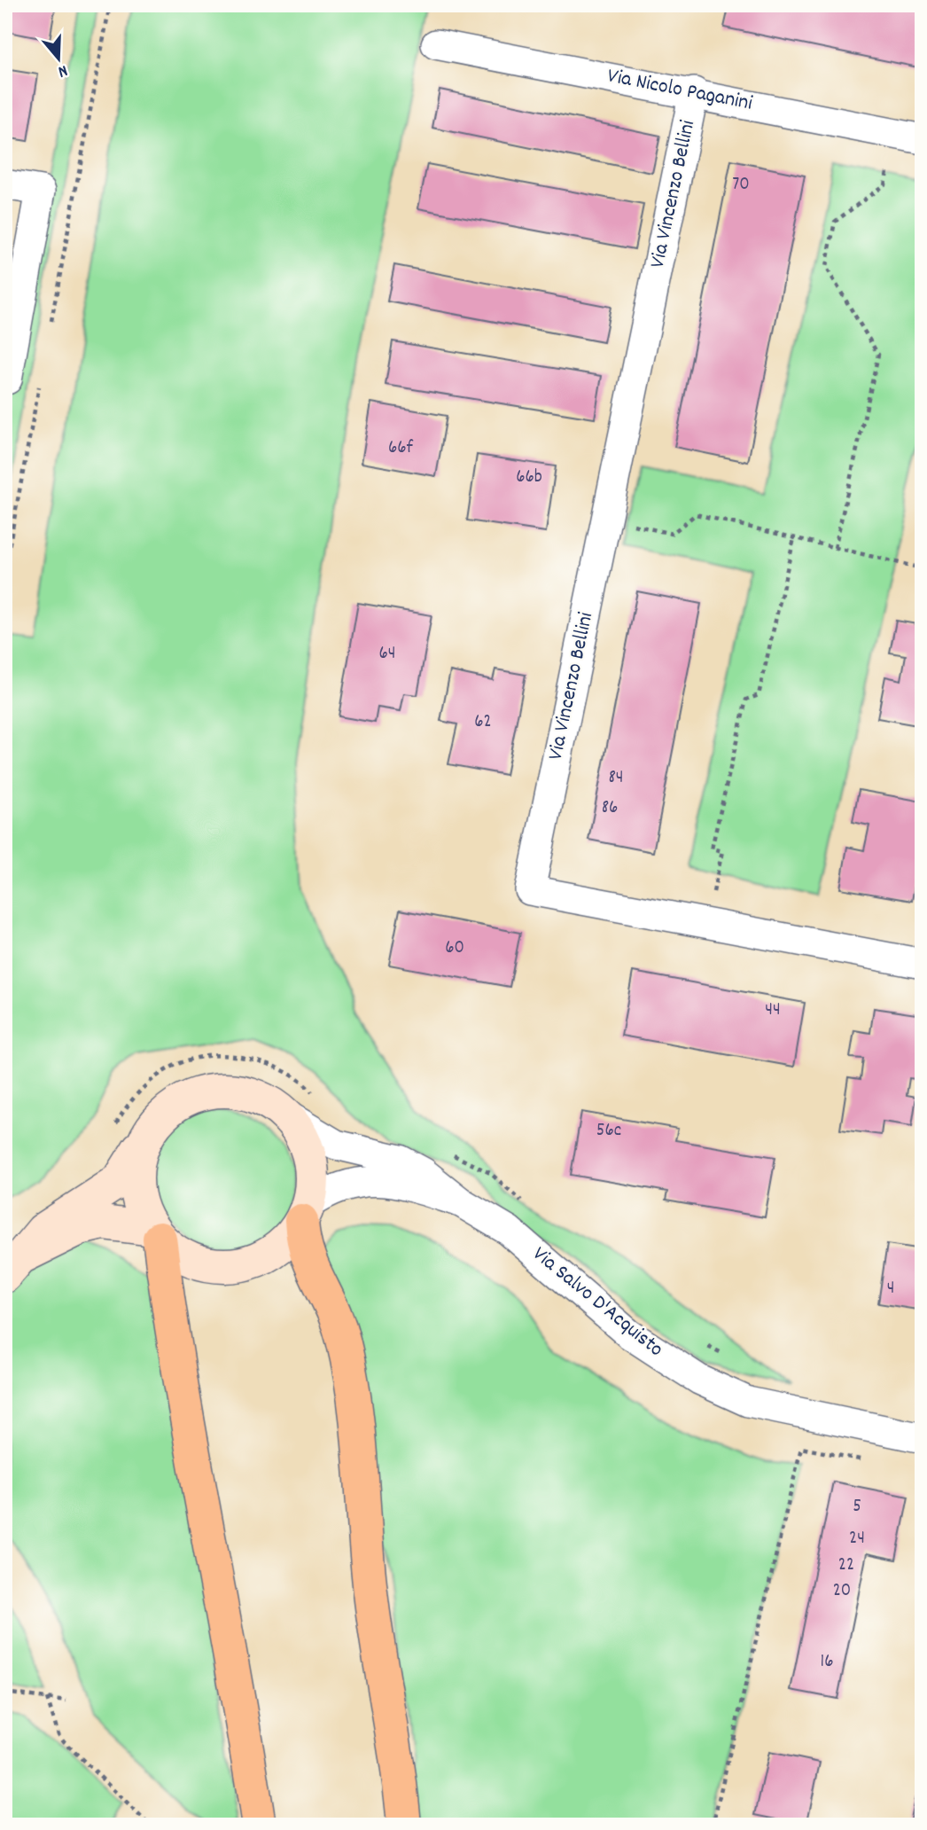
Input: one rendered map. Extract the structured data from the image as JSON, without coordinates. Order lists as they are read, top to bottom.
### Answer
{
  "streets": {
    "street": ["Via Nicolo Paganini", "Via Vincenzo Bellini", "Via Salvo D'Acquisto"]
  },
  "crossings": [
    ["Via Nicolo Paganini", "Via Vincenzo Bellini"]
  ],
  "house_numbers": [
    "70",
    "66f",
    "66b",
    "64",
    "62",
    "84",
    "86",
    "60",
    "44",
    "56c",
    "4",
    "5",
    "24",
    "22",
    "20",
    "16"
  ],
  "north": "bottom"
}
